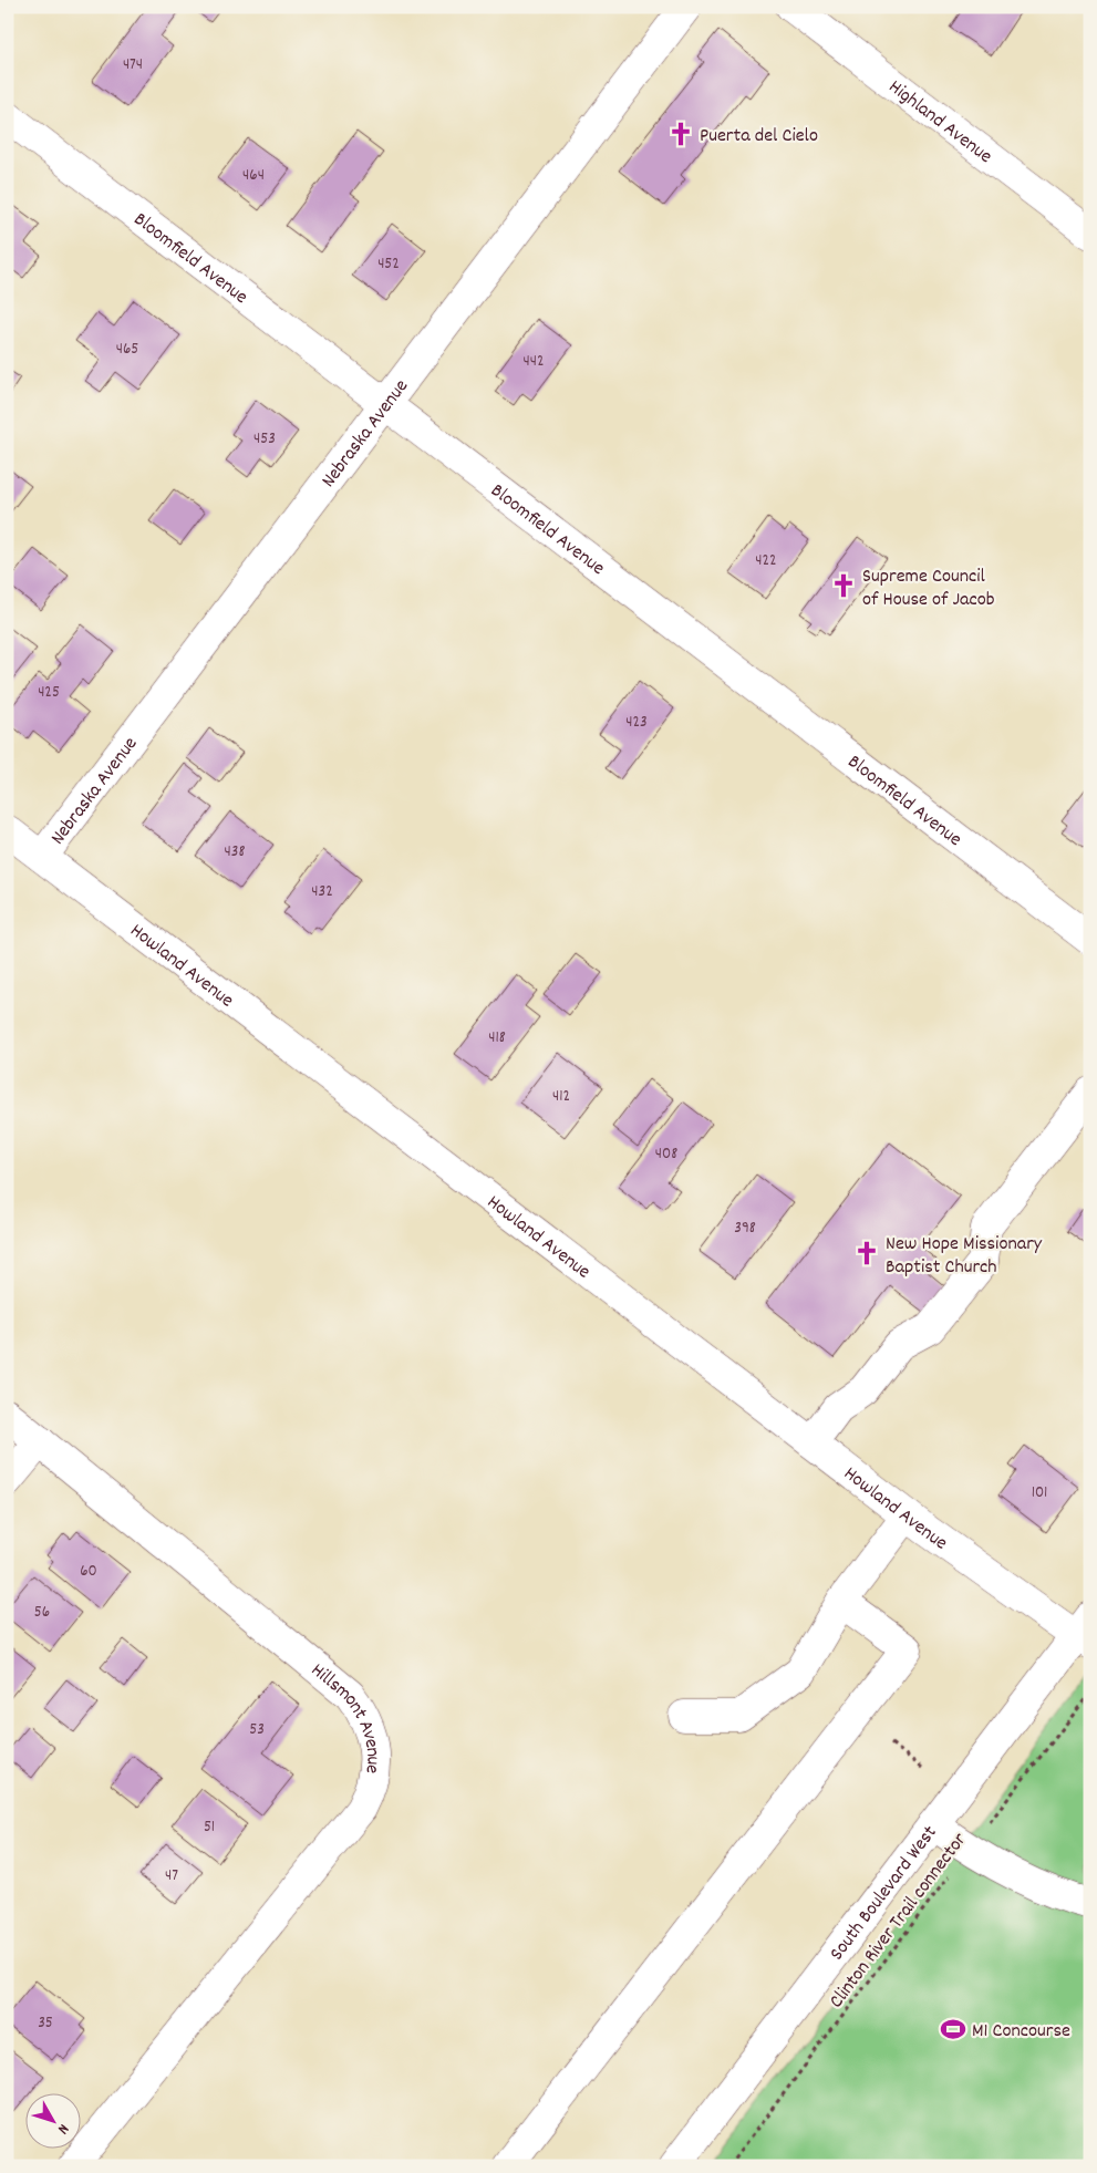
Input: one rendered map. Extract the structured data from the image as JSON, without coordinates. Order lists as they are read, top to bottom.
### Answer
{
  "streets": {
    "street": [
      "Highland Avenue",
      "Bloomfield Avenue",
      "Nebraska Avenue",
      "Howland Avenue",
      "Hillsmont Avenue",
      "South Boulevard West"
    ],
    "path": ["Clinton River Trail connector"]
  },
  "crossings": [
    ["Bloomfield Avenue", "Nebraska Avenue"],
    ["Nebraska Avenue", "Howland Avenue"],
    ["Howland Avenue", "South Boulevard West"]
  ],
  "places": {
    "church": ["Puerta del Cielo", "Supreme Council of House of Jacob", "New Hope Missionary Baptist Church"],
    "sports": ["M1 Concourse"]
  },
  "house_numbers": [
    "474",
    "464",
    "452",
    "465",
    "442",
    "453",
    "422",
    "425",
    "423",
    "438",
    "432",
    "418",
    "412",
    "408",
    "398",
    "101",
    "60",
    "56",
    "53",
    "51",
    "47",
    "35"
  ],
  "north": "bottom right"
}
